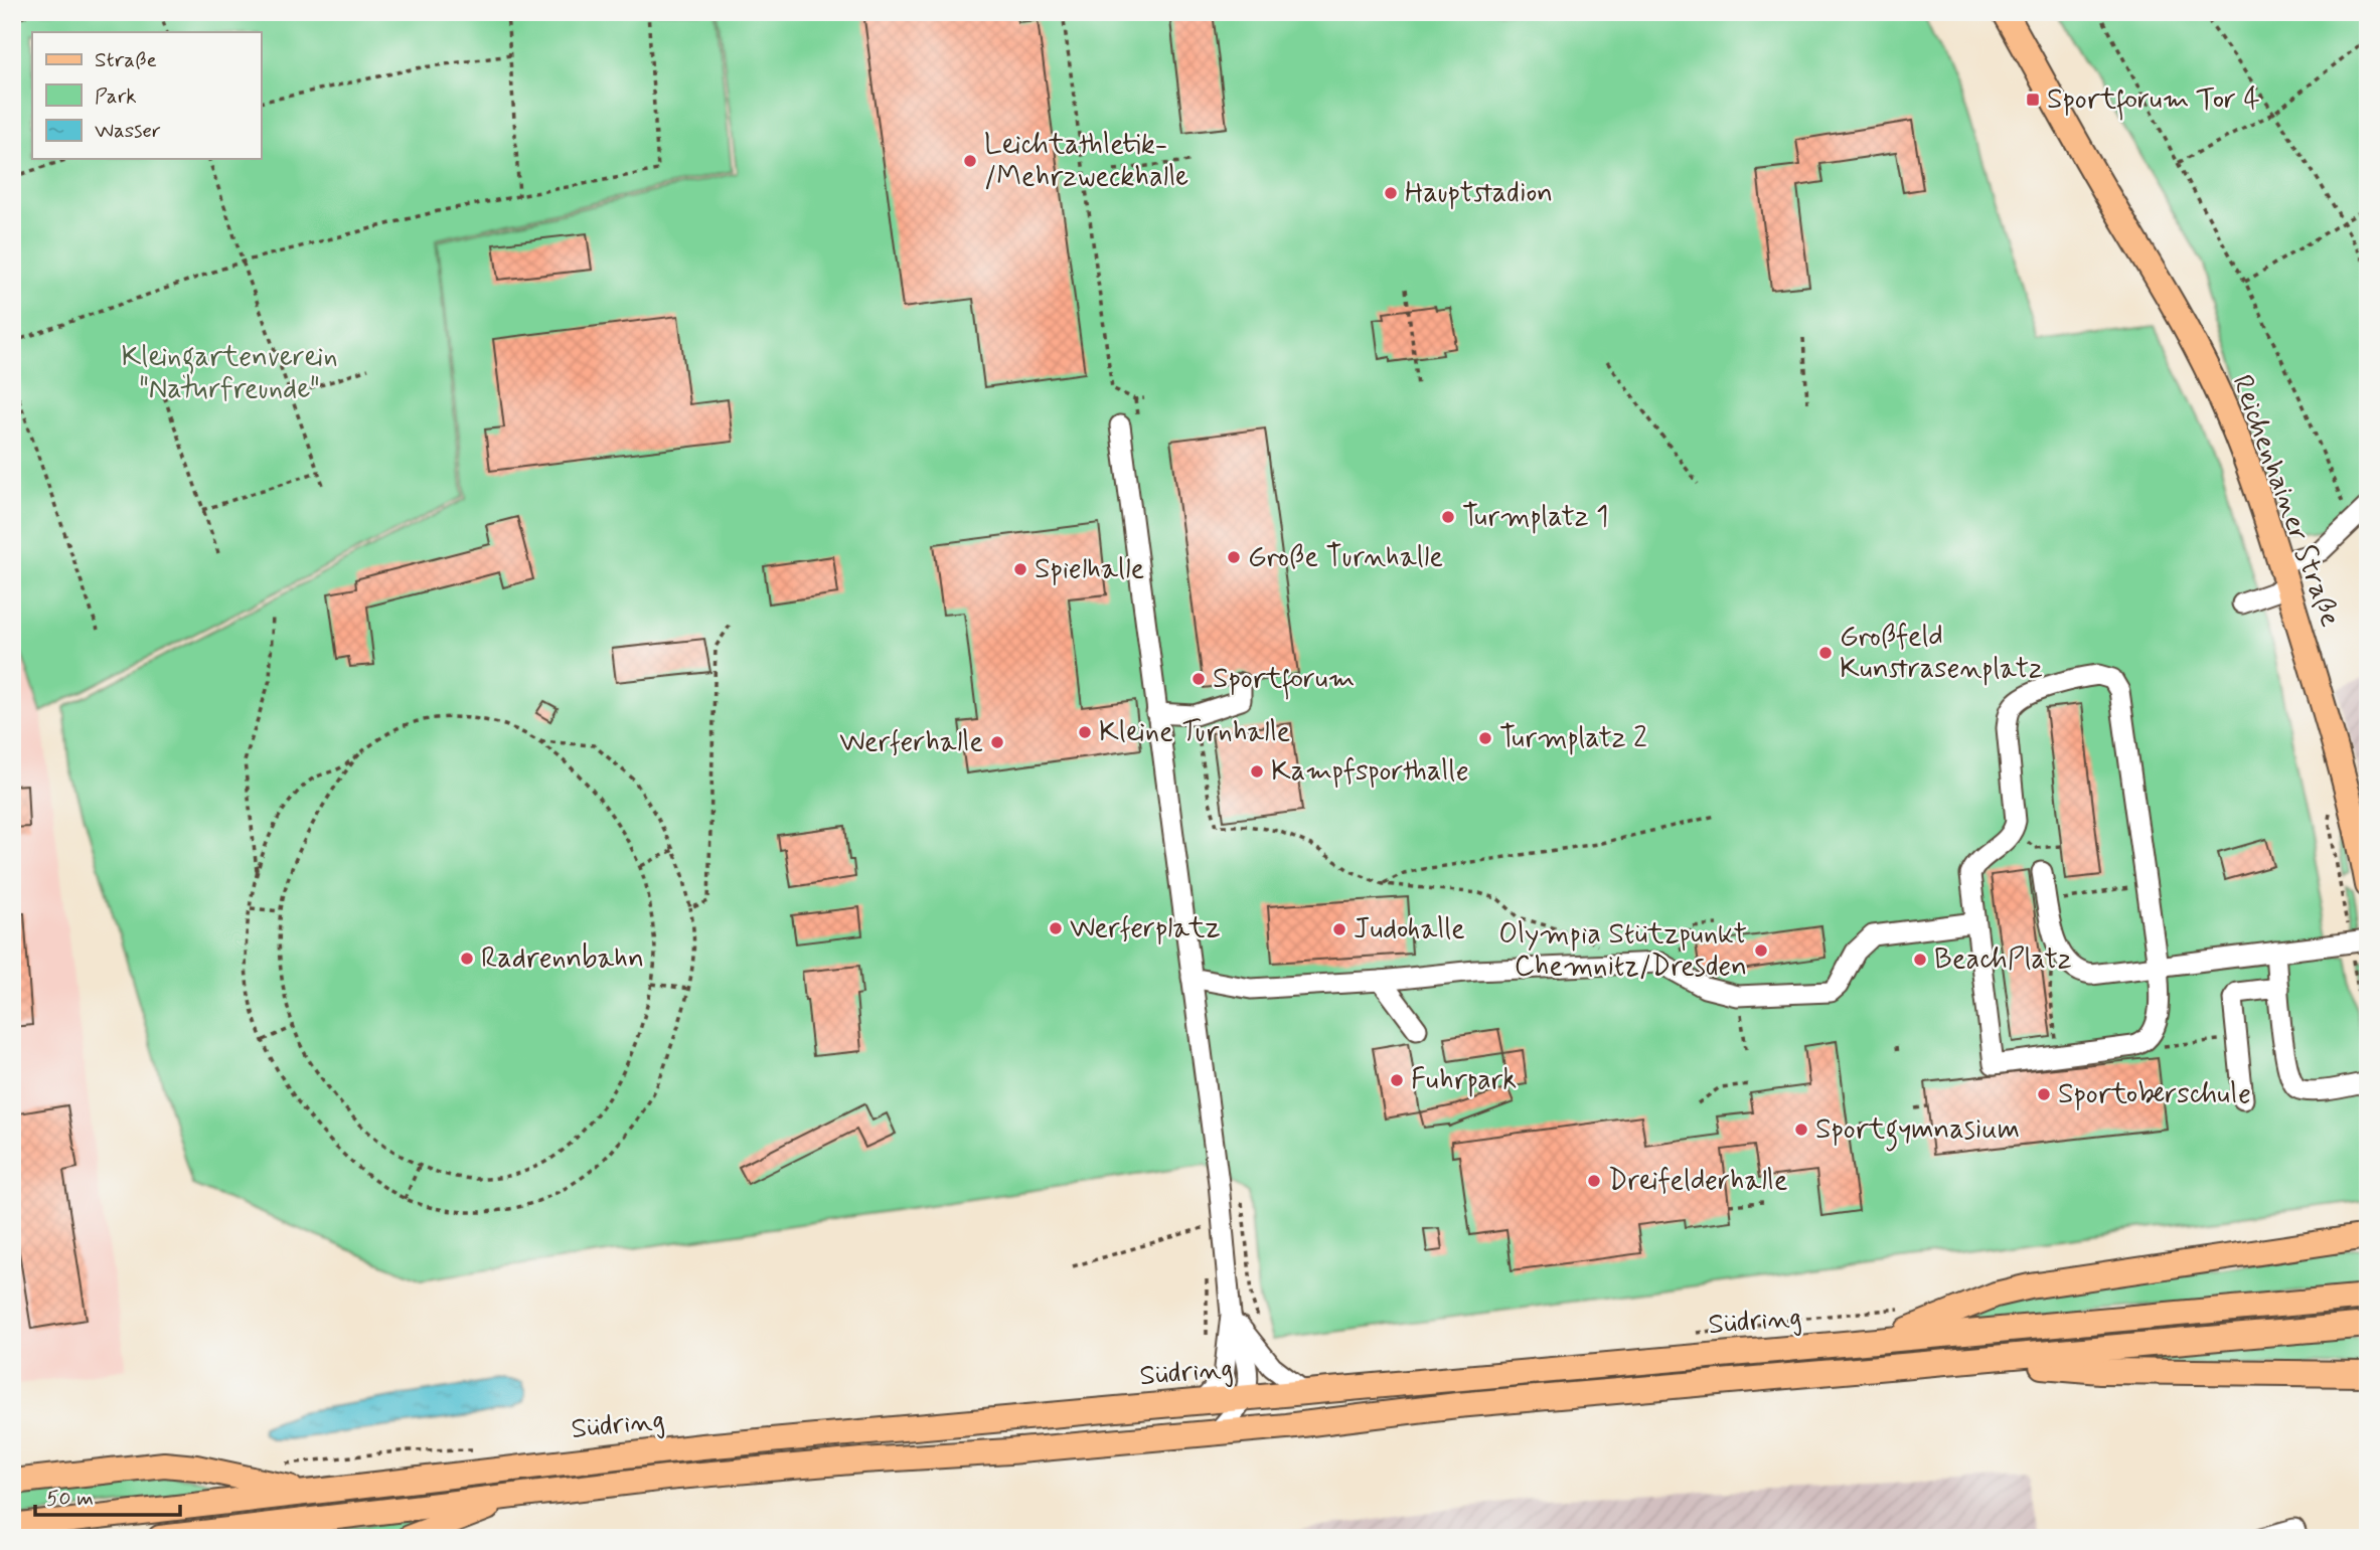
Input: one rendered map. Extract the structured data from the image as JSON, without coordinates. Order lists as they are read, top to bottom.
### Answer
{
  "streets": {
    "main road": ["Reichenhainer Straße", "Südring"]
  },
  "parks": ["Kleingartenverein \"Naturfreunde\""],
  "places": {
    "transit": ["Sportforum Tor 4"],
    "other": [
      "Leichtathletik- /Mehrzweckhalle",
      "Hauptstadion",
      "Turmplatz 1",
      "Große Turnhalle",
      "Spielhalle",
      "Großfeld Kunstrasenplatz",
      "Sportforum",
      "Kleine Turnhalle",
      "Turmplatz 2",
      "Werferhalle",
      "Kampfsporthalle",
      "Werferplatz",
      "Judohalle",
      "Olympia Stützpunkt Chemnitz/Dresden",
      "Radrennbahn",
      "BeachPlatz",
      "Fuhrpark",
      "Sportoberschule",
      "Sportgymnasium",
      "Dreifelderhalle"
    ]
  },
  "legend": ["Straße", "Park", "Wasser"],
  "scale_bar": "50 m"
}
